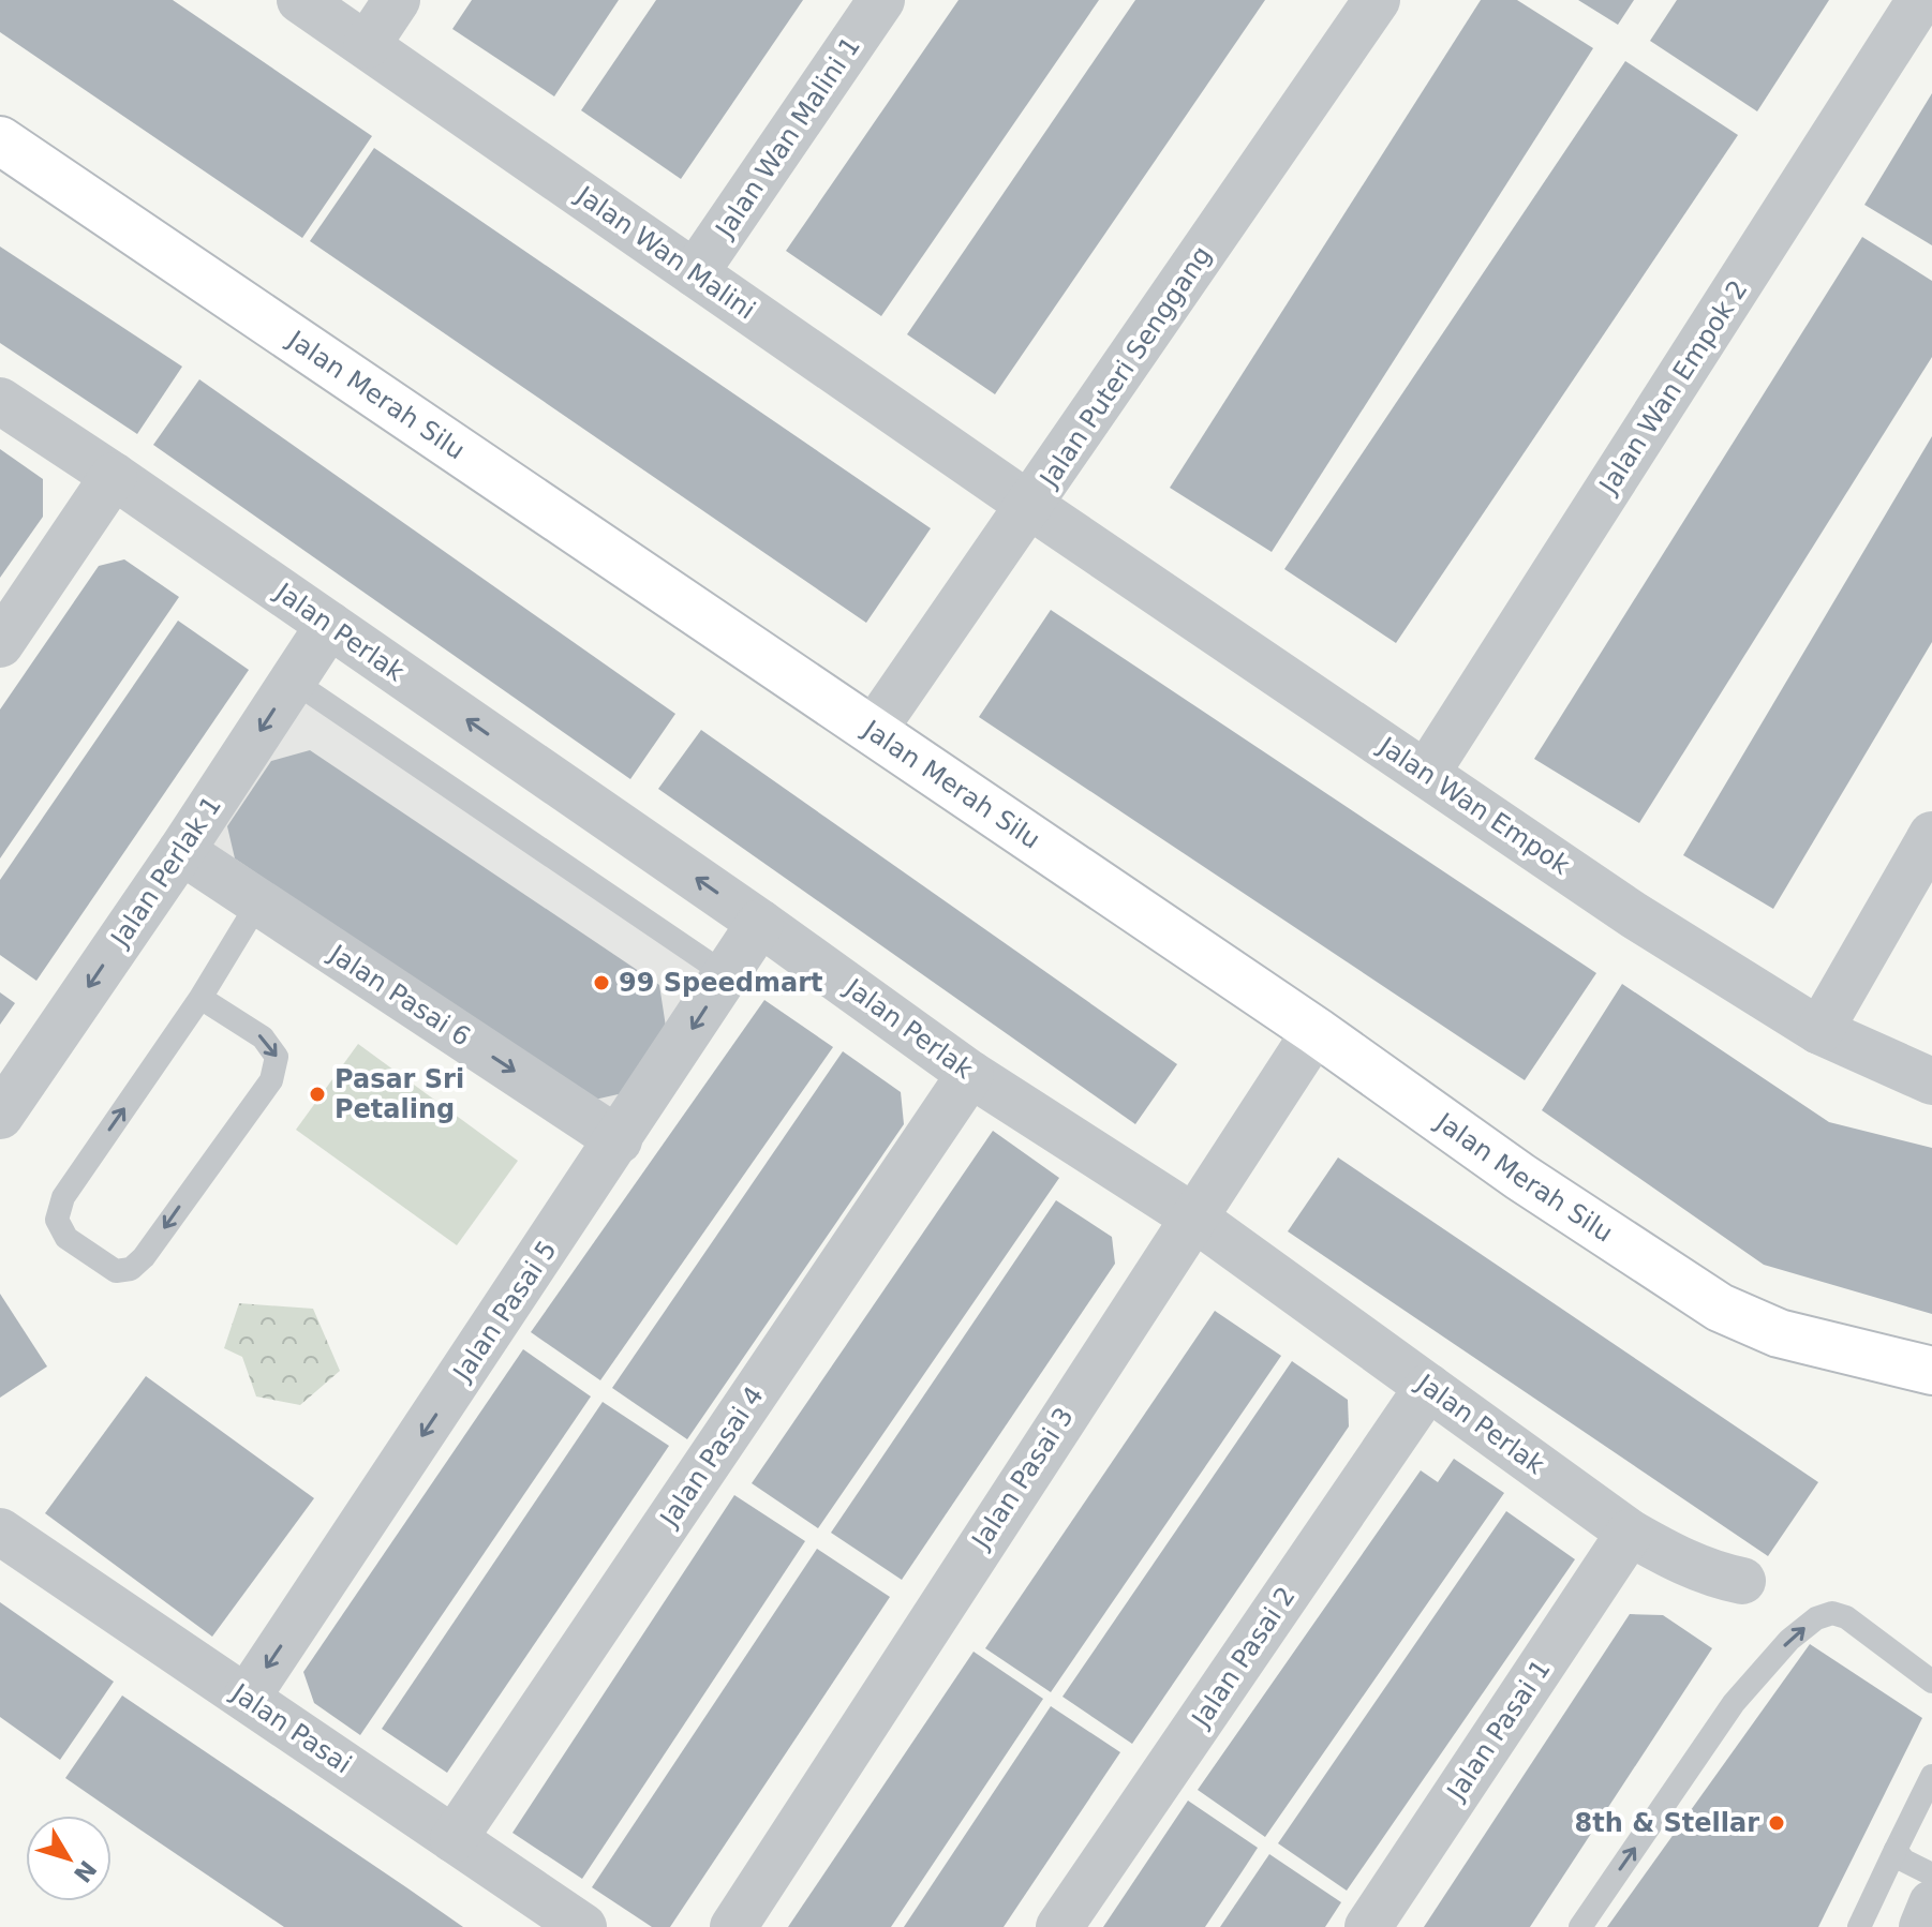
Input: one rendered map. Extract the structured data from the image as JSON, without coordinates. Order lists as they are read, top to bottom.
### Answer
{
  "streets": {
    "street": [
      "Jalan Wan Malini 1",
      "Jalan Wan Malini",
      "Jalan Puteri Senggang",
      "Jalan Wan Empok 2",
      "Jalan Merah Silu",
      "Jalan Perlak",
      "Jalan Wan Empok",
      "Jalan Perlak 1",
      "Jalan Pasai 6",
      "Jalan Pasai 5",
      "Jalan Pasai 4",
      "Jalan Pasai 3",
      "Jalan Pasai 2",
      "Jalan Pasai",
      "Jalan Pasai 1"
    ]
  },
  "crossings": [
    ["Jalan Wan Malini 1", "Jalan Wan Malini"],
    ["Jalan Wan Malini", "Jalan Puteri Senggang"],
    ["Jalan Wan Malini", "Jalan Wan Empok"],
    ["Jalan Puteri Senggang", "Jalan Merah Silu"],
    ["Jalan Puteri Senggang", "Jalan Wan Empok"],
    ["Jalan Wan Empok 2", "Jalan Wan Empok"],
    ["Jalan Merah Silu", "Jalan Pasai 3"],
    ["Jalan Perlak", "Jalan Perlak 1"],
    ["Jalan Perlak", "Jalan Pasai 5"],
    ["Jalan Perlak", "Jalan Pasai 4"],
    ["Jalan Perlak", "Jalan Pasai 3"],
    ["Jalan Perlak", "Jalan Pasai 2"],
    ["Jalan Perlak", "Jalan Pasai 1"],
    ["Jalan Perlak 1", "Jalan Pasai 6"],
    ["Jalan Pasai 6", "Jalan Pasai 5"],
    ["Jalan Pasai 5", "Jalan Pasai"],
    ["Jalan Pasai 4", "Jalan Pasai"]
  ],
  "one_way": ["Jalan Perlak 1", "Jalan Pasai 6", "Jalan Pasai 5"],
  "places": ["99 Speedmart", "Pasar Sri Petaling", "8th & Stellar"],
  "north": "bottom right"
}
